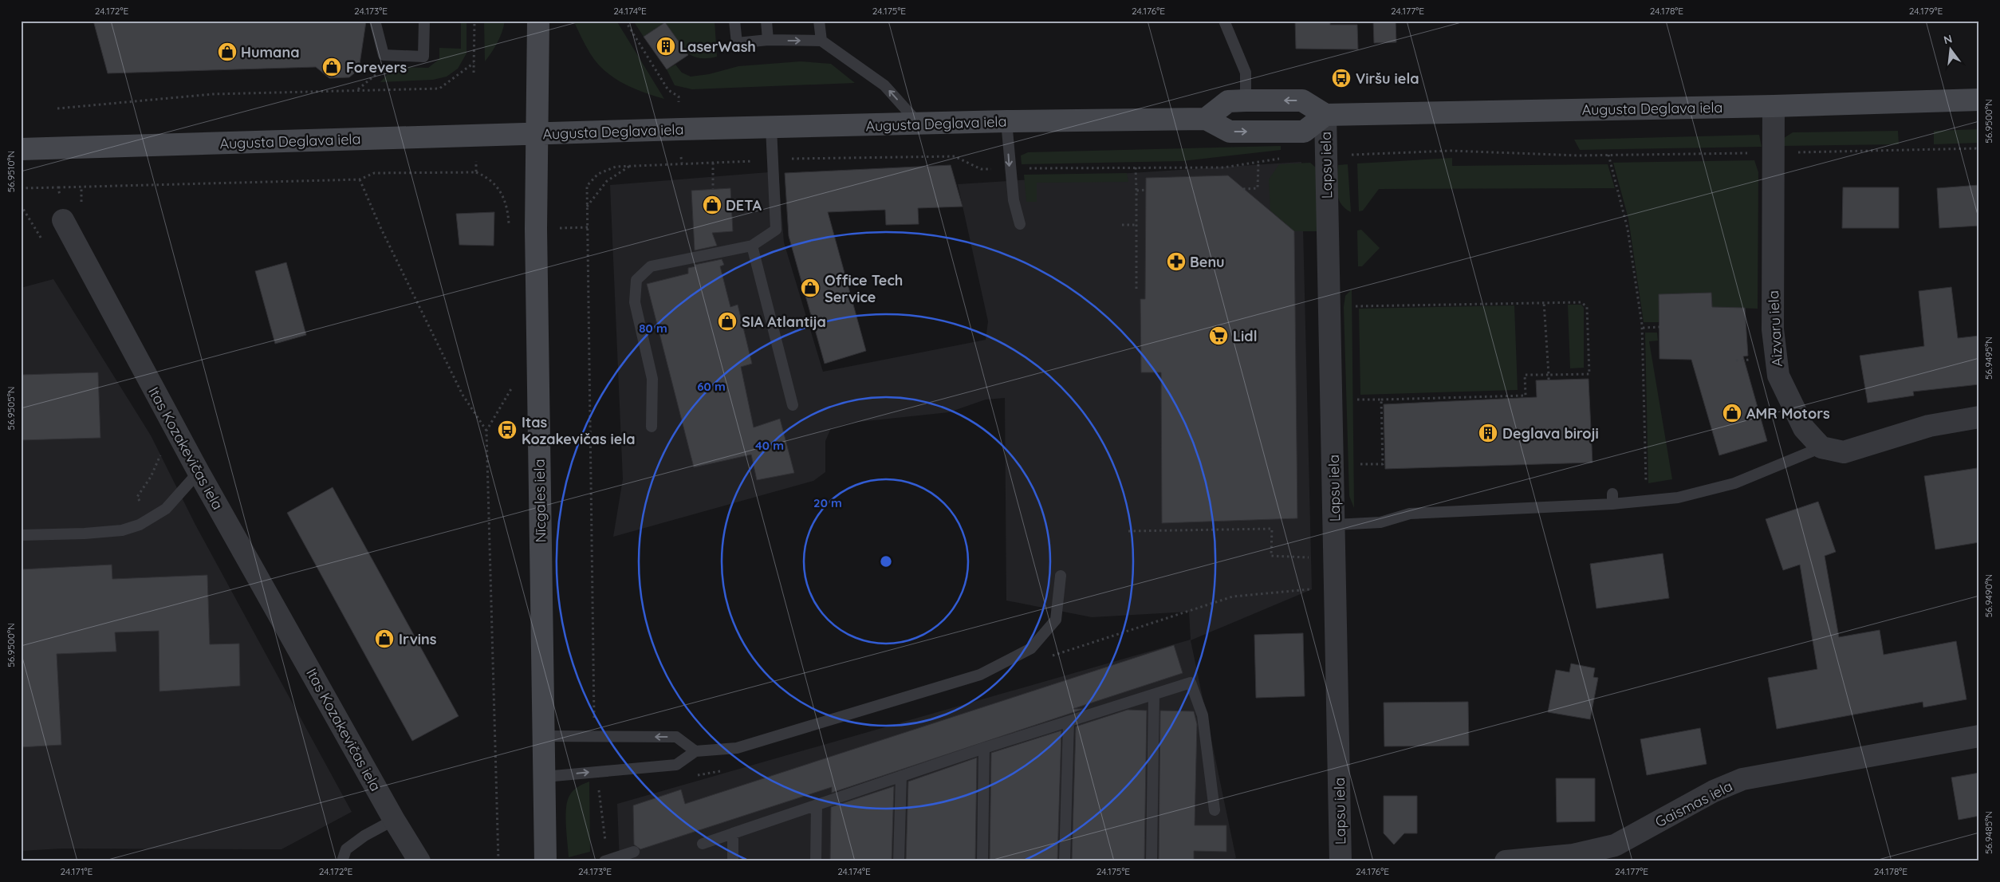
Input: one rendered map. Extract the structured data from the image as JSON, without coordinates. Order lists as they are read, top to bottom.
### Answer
{
  "streets": {
    "main road": ["Augusta Deglava iela", "Nīcgales iela"],
    "street": [
      "Lapsu iela",
      "Aizvaru iela",
      "Itas Kozakevičas iela",
      "Gaismas iela"
    ]
  },
  "crossings": [
    ["Augusta Deglava iela", "Lapsu iela"],
    ["Augusta Deglava iela", "Aizvaru iela"],
    ["Augusta Deglava iela", "Nīcgales iela"]
  ],
  "places": {
    "building": ["LaserWash", "Deglava biroji"],
    "shop": [
      "Humana",
      "Forevers",
      "DETA",
      "Office Tech Service",
      "SIA Atlantija",
      "AMR Motors",
      "Irvins"
    ],
    "bus stop": ["Viršu iela", "Itas Kozakevičas iela"],
    "pharmacy": ["Benu"],
    "supermarket": ["Lidl"]
  },
  "north": "top",
  "coordinates": [
    "24.172°E",
    "24.173°E",
    "24.174°E",
    "24.175°E",
    "24.176°E",
    "24.177°E",
    "24.178°E",
    "24.179°E",
    "56.9500°N",
    "56.9510°N",
    "56.9495°N",
    "56.9505°N",
    "56.9490°N",
    "56.9485°N",
    "24.171°E"
  ],
  "rings": [
    "80 m",
    "60 m",
    "40 m",
    "20 m"
  ]
}
